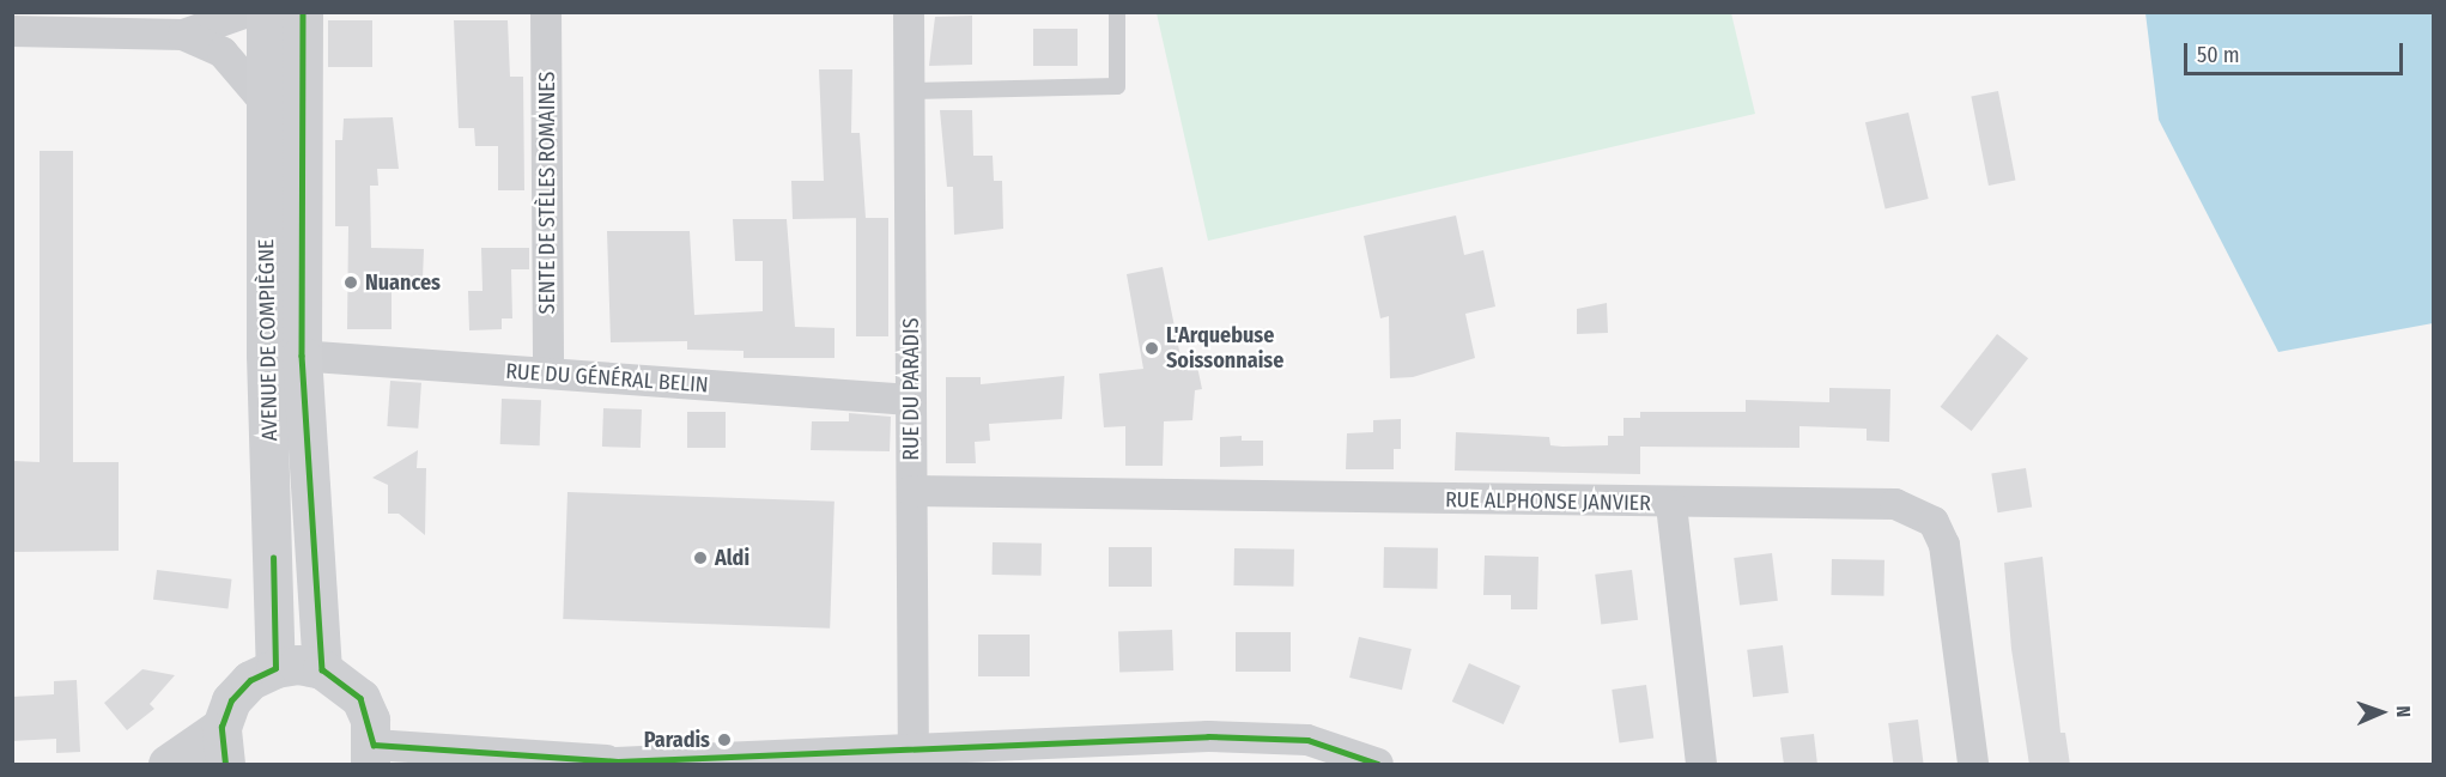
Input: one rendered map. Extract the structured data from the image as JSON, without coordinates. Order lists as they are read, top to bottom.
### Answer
{
  "streets": {
    "main road": ["AVENUE DE COMPIÈGNE"],
    "street": [
      "SENTE DE STÈLES ROMAINES",
      "RUE DU GÉNÉRAL BELIN",
      "RUE DU PARADIS",
      "RUE ALPHONSE JANVIER"
    ]
  },
  "crossings": [
    ["SENTE DE STÈLES ROMAINES", "RUE DU GÉNÉRAL BELIN"],
    ["AVENUE DE COMPIÈGNE", "RUE DU GÉNÉRAL BELIN"],
    ["RUE DU GÉNÉRAL BELIN", "RUE DU PARADIS"],
    ["RUE DU PARADIS", "RUE ALPHONSE JANVIER"]
  ],
  "places": [
    "Nuances",
    "L'Arquebuse Soissonnaise",
    "Aldi",
    "Paradis"
  ],
  "scale_bar": "50 m",
  "north": "right"
}
